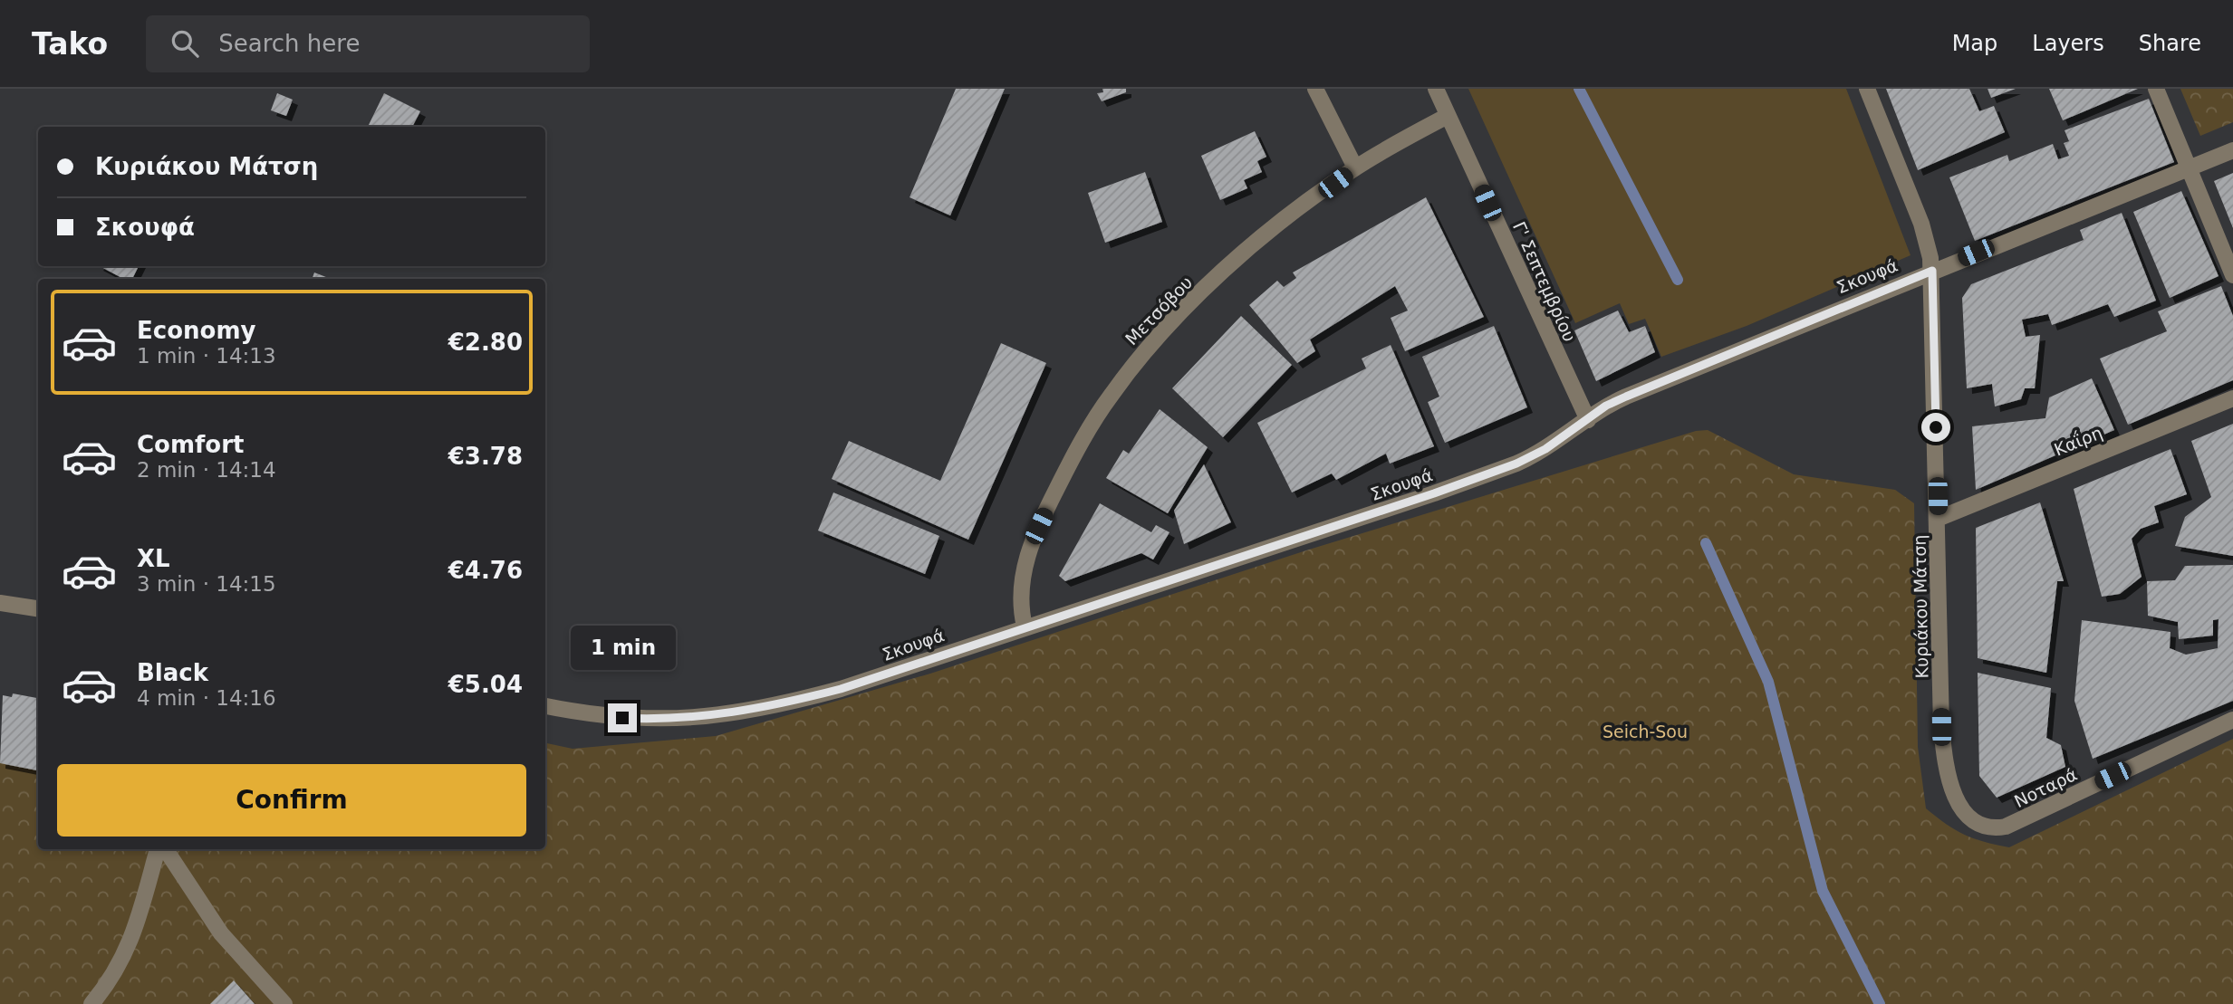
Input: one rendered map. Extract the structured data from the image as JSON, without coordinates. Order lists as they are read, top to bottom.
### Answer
{
  "streets": {
    "street": [
      "Σκουφά",
      "Γ' Σεπτεμβρίου",
      "Μετσόβου",
      "Καΐρη",
      "Κυριάκου Μάτση",
      "Νοταρά"
    ]
  },
  "crossings": [
    ["Σκουφά", "Γ' Σεπτεμβρίου"],
    ["Σκουφά", "Μετσόβου"],
    ["Σκουφά", "Κυριάκου Μάτση"],
    ["Γ' Σεπτεμβρίου", "Μετσόβου"],
    ["Καΐρη", "Κυριάκου Μάτση"],
    ["Κυριάκου Μάτση", "Νοταρά"]
  ],
  "parks": ["Seich-Sou"],
  "page": {
    "header": "Tako",
    "search": "Search here",
    "nav": ["Map", "Layers", "Share"],
    "banner": ["Κυριάκου Μάτση", "Σκουφά"],
    "list": [
      {
        "name": "Economy",
        "note": "1 min · 14:13",
        "value": "€2.80"
      },
      {
        "name": "Comfort",
        "note": "2 min · 14:14",
        "value": "€3.78"
      },
      {
        "name": "XL",
        "note": "3 min · 14:15",
        "value": "€4.76"
      },
      {
        "name": "Black",
        "note": "4 min · 14:16",
        "value": "€5.04"
      }
    ],
    "bubble": "1 min",
    "buttons": "Confirm"
  }
}
